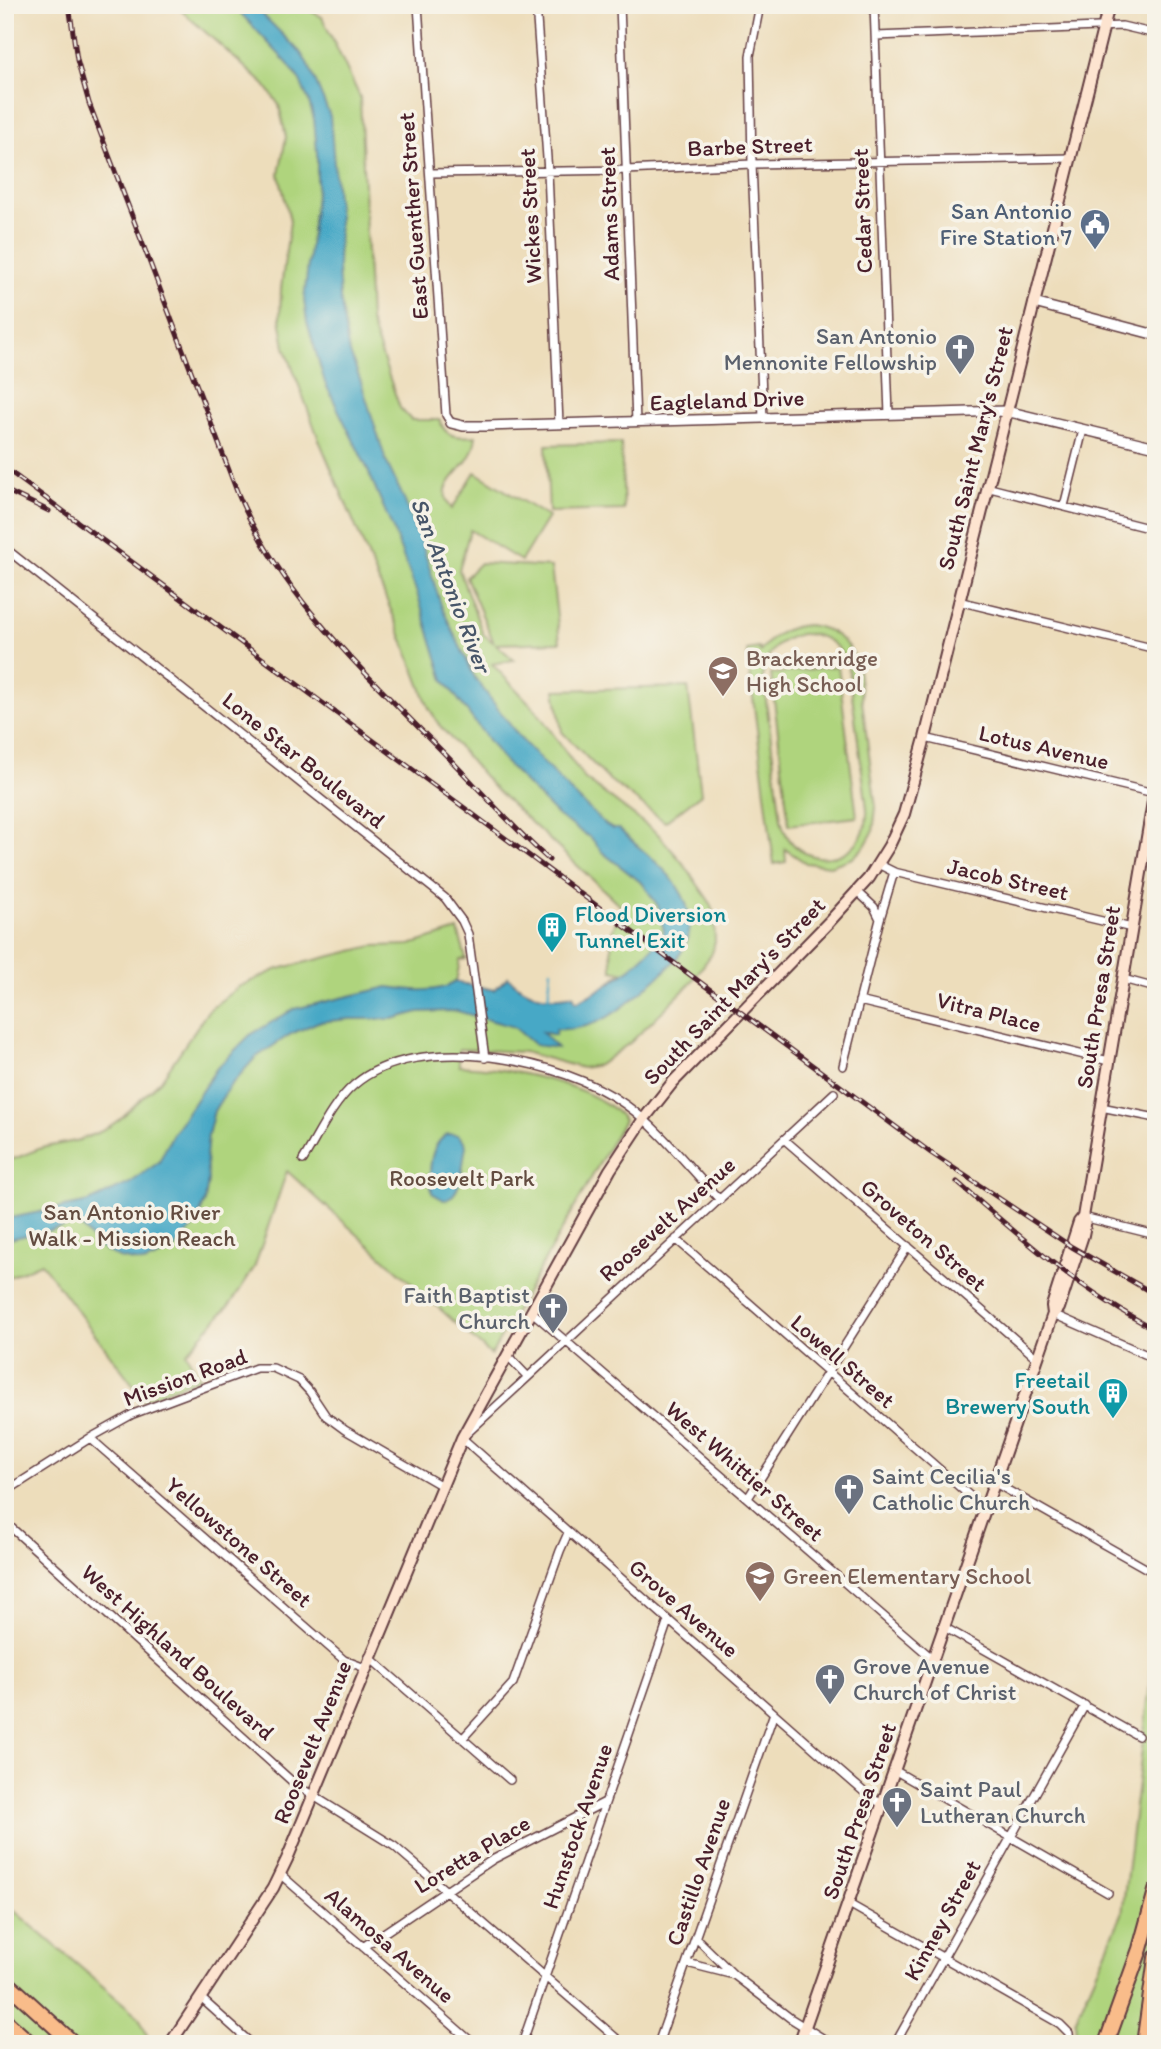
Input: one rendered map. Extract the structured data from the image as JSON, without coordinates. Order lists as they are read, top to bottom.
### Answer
{
  "streets": {
    "main road": ["South Saint Mary's Street", "South Presa Street", "Roosevelt Avenue"],
    "street": [
      "Barbe Street",
      "Cedar Street",
      "Adams Street",
      "East Guenther Street",
      "Wickes Street",
      "Eagleland Drive",
      "Lotus Avenue",
      "Lone Star Boulevard",
      "Jacob Street",
      "Vitra Place",
      "Groveton Street",
      "Lowell Street",
      "Mission Road",
      "West Whittier Street",
      "Yellowstone Street",
      "Grove Avenue",
      "West Highland Boulevard",
      "Hunstock Avenue",
      "Loretta Place",
      "Castillo Avenue",
      "Kinney Street",
      "Alamosa Avenue"
    ]
  },
  "crossings": [
    ["Barbe Street", "Cedar Street"],
    ["Barbe Street", "Adams Street"],
    ["Barbe Street", "East Guenther Street"],
    ["Barbe Street", "Wickes Street"],
    ["Barbe Street", "South Saint Mary's Street"],
    ["Cedar Street", "Eagleland Drive"],
    ["Adams Street", "Eagleland Drive"],
    ["East Guenther Street", "Eagleland Drive"],
    ["Wickes Street", "Eagleland Drive"],
    ["Eagleland Drive", "South Saint Mary's Street"],
    ["South Saint Mary's Street", "Lotus Avenue"],
    ["South Saint Mary's Street", "Jacob Street"],
    ["South Saint Mary's Street", "Roosevelt Avenue"],
    ["Lotus Avenue", "South Presa Street"],
    ["Jacob Street", "South Presa Street"],
    ["South Presa Street", "Vitra Place"],
    ["South Presa Street", "Groveton Street"],
    ["South Presa Street", "Lowell Street"],
    ["South Presa Street", "West Whittier Street"],
    ["South Presa Street", "Grove Avenue"],
    ["Roosevelt Avenue", "Groveton Street"],
    ["Roosevelt Avenue", "Lowell Street"],
    ["Roosevelt Avenue", "Mission Road"],
    ["Roosevelt Avenue", "West Whittier Street"],
    ["Roosevelt Avenue", "Yellowstone Street"],
    ["Roosevelt Avenue", "Grove Avenue"],
    ["Roosevelt Avenue", "West Highland Boulevard"],
    ["Roosevelt Avenue", "Alamosa Avenue"],
    ["Mission Road", "Yellowstone Street"],
    ["Grove Avenue", "Hunstock Avenue"],
    ["Grove Avenue", "Castillo Avenue"],
    ["West Highland Boulevard", "Hunstock Avenue"],
    ["West Highland Boulevard", "Loretta Place"],
    ["Hunstock Avenue", "Loretta Place"],
    ["Loretta Place", "Alamosa Avenue"]
  ],
  "water": ["San Antonio River"],
  "parks": ["Roosevelt Park", "San Antonio River Walk - Mission Reach"],
  "places": {
    "public building": ["San Antonio Fire Station 7"],
    "church": [
      "San Antonio Mennonite Fellowship",
      "Faith Baptist Church",
      "Saint Cecilia's Catholic Church",
      "Grove Avenue Church of Christ",
      "Saint Paul Lutheran Church"
    ],
    "school or university": ["Brackenridge High School", "Green Elementary School"],
    "building": ["Flood Diversion Tunnel Exit", "Freetail Brewery South"]
  }
}
